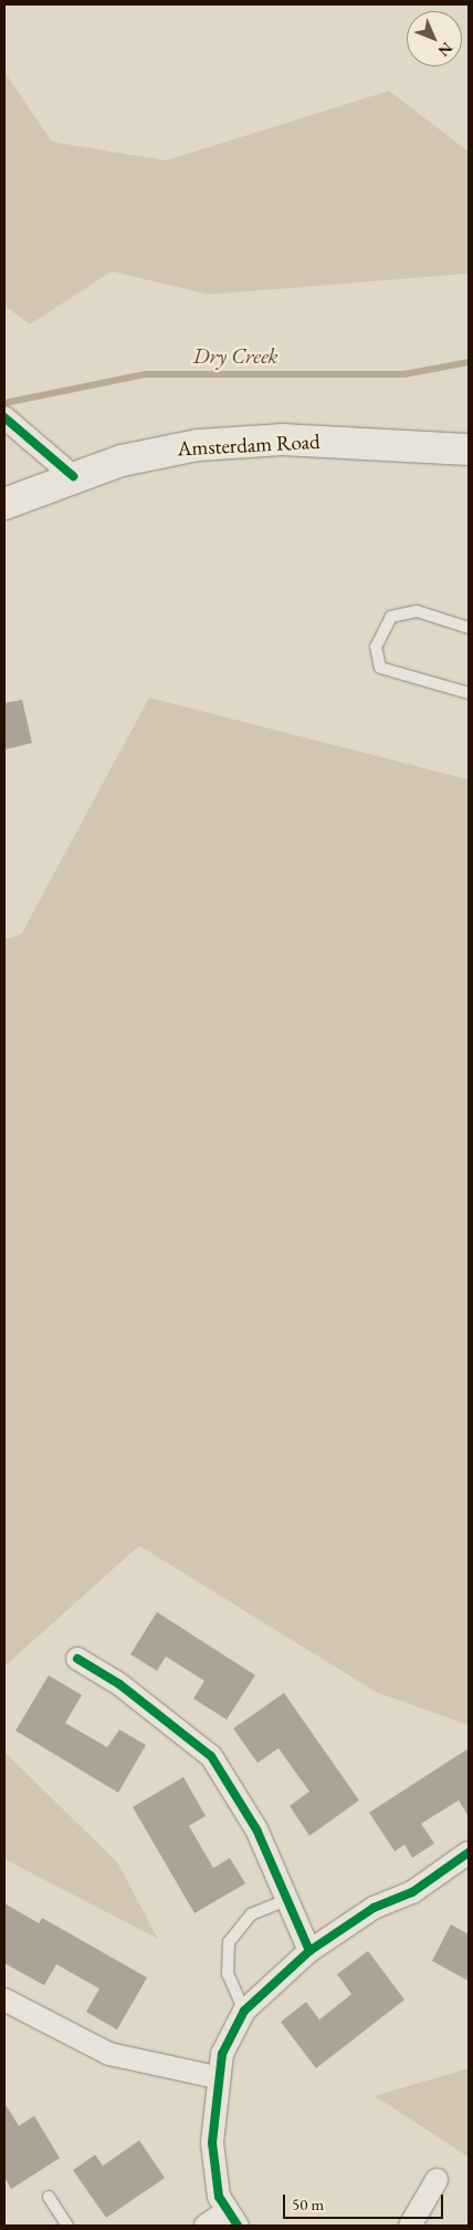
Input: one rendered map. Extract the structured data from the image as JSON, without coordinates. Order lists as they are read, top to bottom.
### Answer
{
  "streets": {
    "main road": ["Amsterdam Road"]
  },
  "water": ["Dry Creek"],
  "scale_bar": "50 m",
  "north": "bottom right"
}
